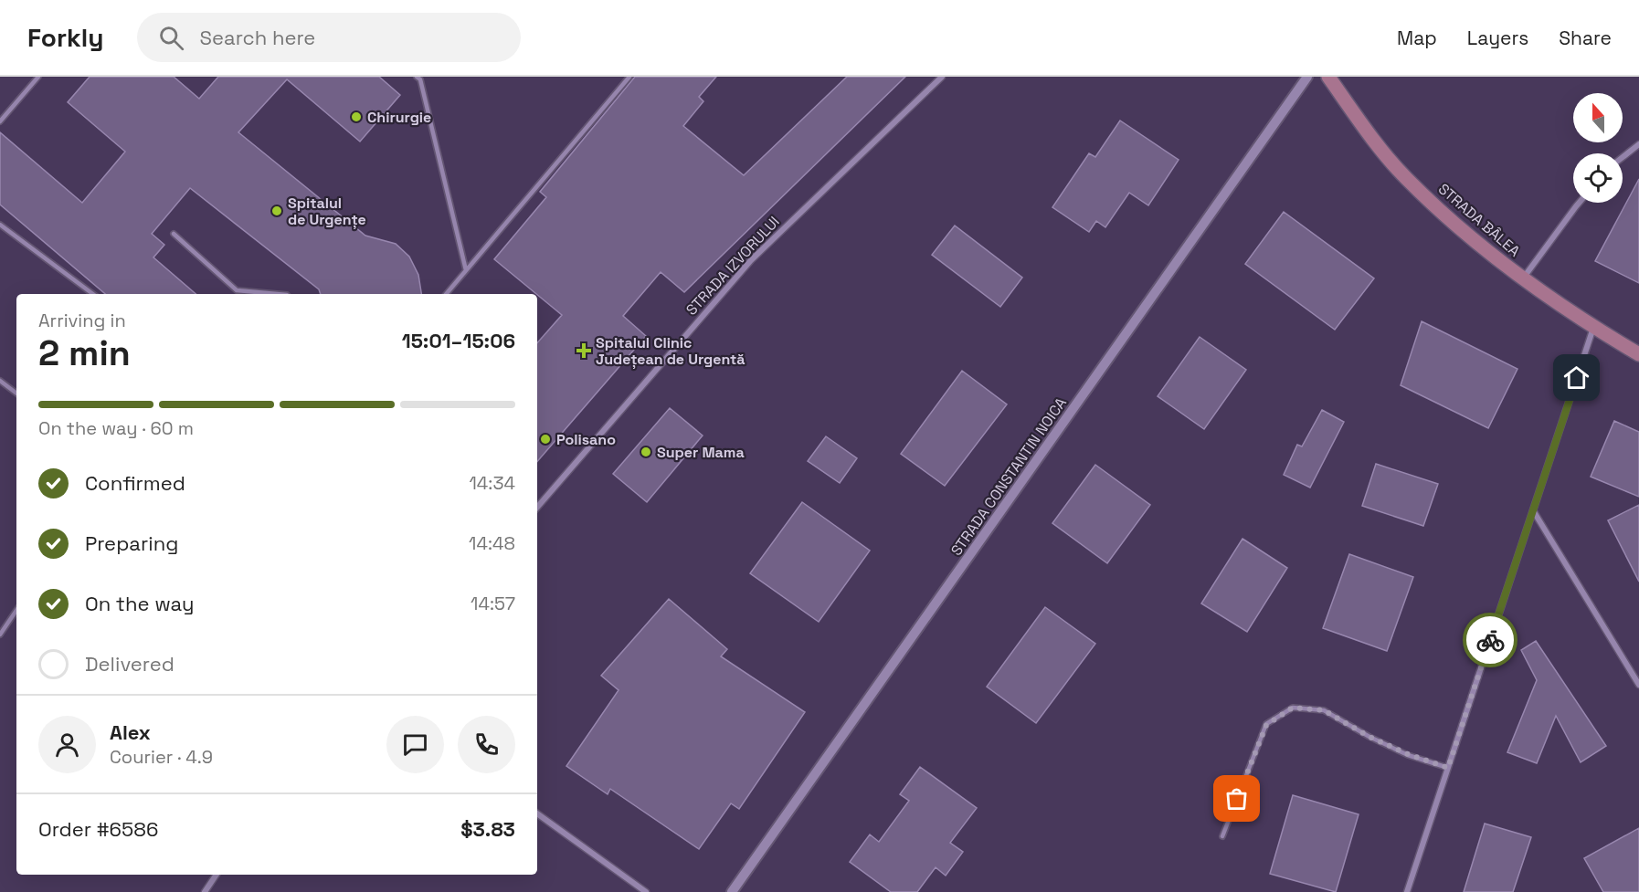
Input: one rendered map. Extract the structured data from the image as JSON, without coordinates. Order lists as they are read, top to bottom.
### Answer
{
  "streets": {
    "main road": ["STRADA BÂLEA"],
    "street": ["STRADA IZVORULUI", "STRADA CONSTANTIN NOICA"]
  },
  "places": {
    "other": [
      "Chirurgie",
      "Spitalul de Urgențe",
      "Polisano",
      "Super Mama"
    ],
    "health": ["Spitalul Clinic Județean de Urgentă"]
  },
  "north": "top",
  "page": {
    "header": "Forkly",
    "search": "Search here",
    "nav": ["Map", "Layers", "Share"],
    "heading": ["2 min", "Arriving in", "15:01–15:06"],
    "panel": [
      "Alex",
      "Courier · 4.9",
      "Order #6586",
      "$3.83"
    ],
    "bar": "On the way · 60 m",
    "list": [
      ["Confirmed", "14:34"],
      ["Preparing", "14:48"],
      ["On the way", "14:57"],
      "Delivered"
    ]
  }
}
